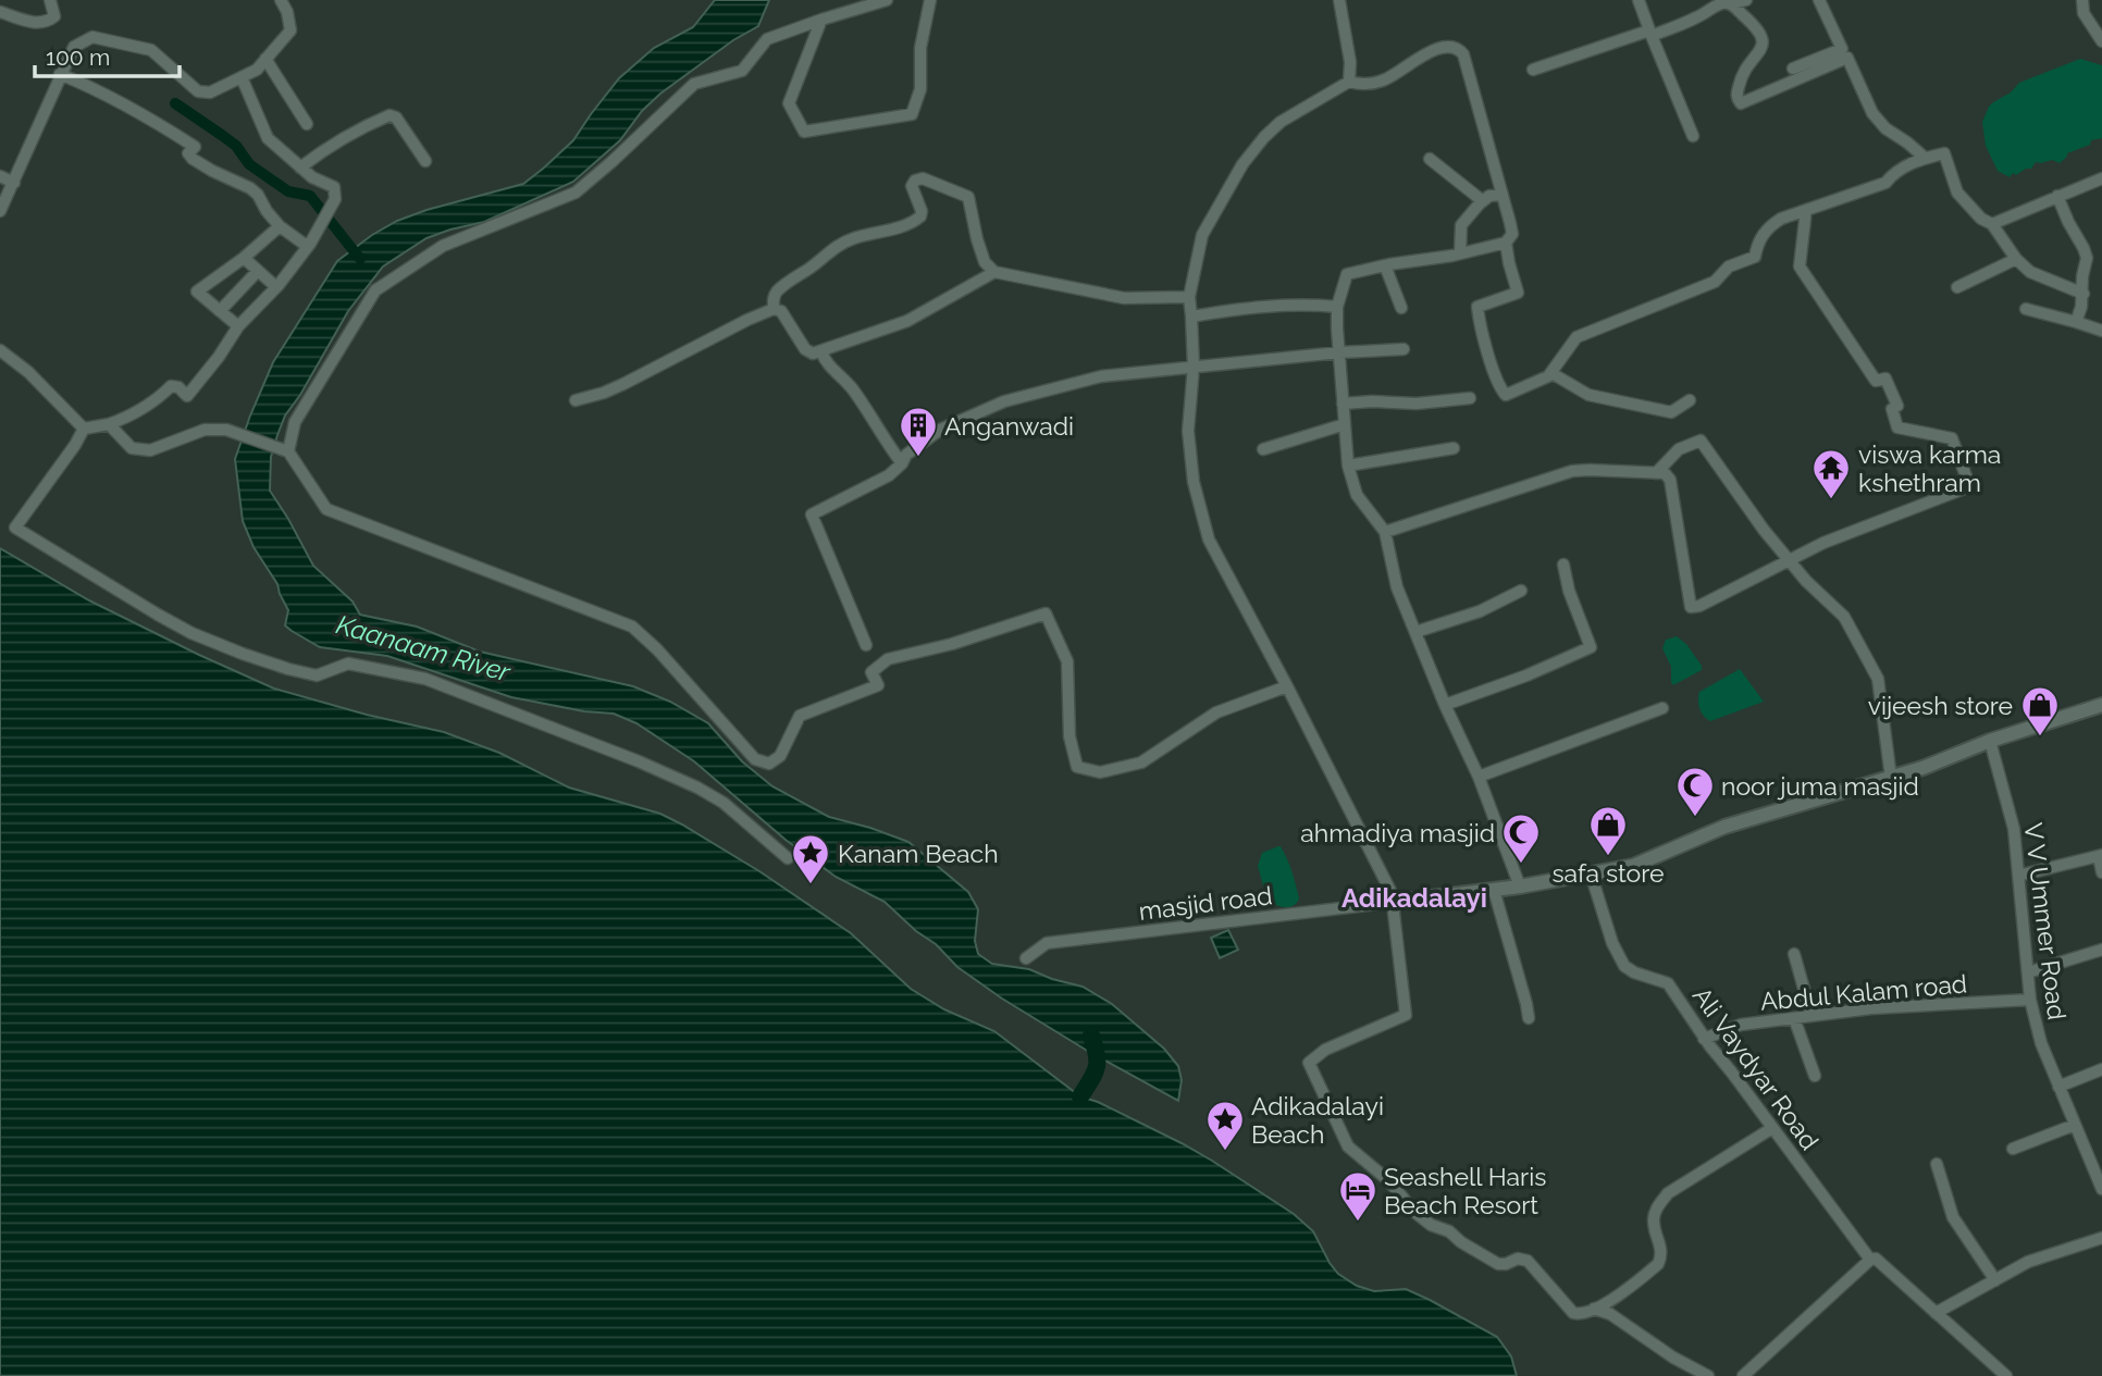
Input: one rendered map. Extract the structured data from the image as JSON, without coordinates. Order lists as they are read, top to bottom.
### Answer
{
  "streets": {
    "street": [
      "masjid road",
      "V V Ummer Road",
      "Abdul Kalam road",
      "Ali Vaydyar Road"
    ]
  },
  "crossings": [
    ["V V Ummer Road", "Abdul Kalam road"],
    ["Abdul Kalam road", "Ali Vaydyar Road"]
  ],
  "districts": ["Adikadalayi"],
  "water": ["Kaanaam River"],
  "places": {
    "building": ["Anganwadi"],
    "temple": ["viswa karma kshethram"],
    "shop": ["vijeesh store", "safa store"],
    "mosque": ["noor juma masjid", "ahmadiya masjid"],
    "place": ["Kanam Beach", "Adikadalayi Beach"],
    "hotel": ["Seashell Haris Beach Resort"]
  },
  "scale_bar": "100 m"
}
